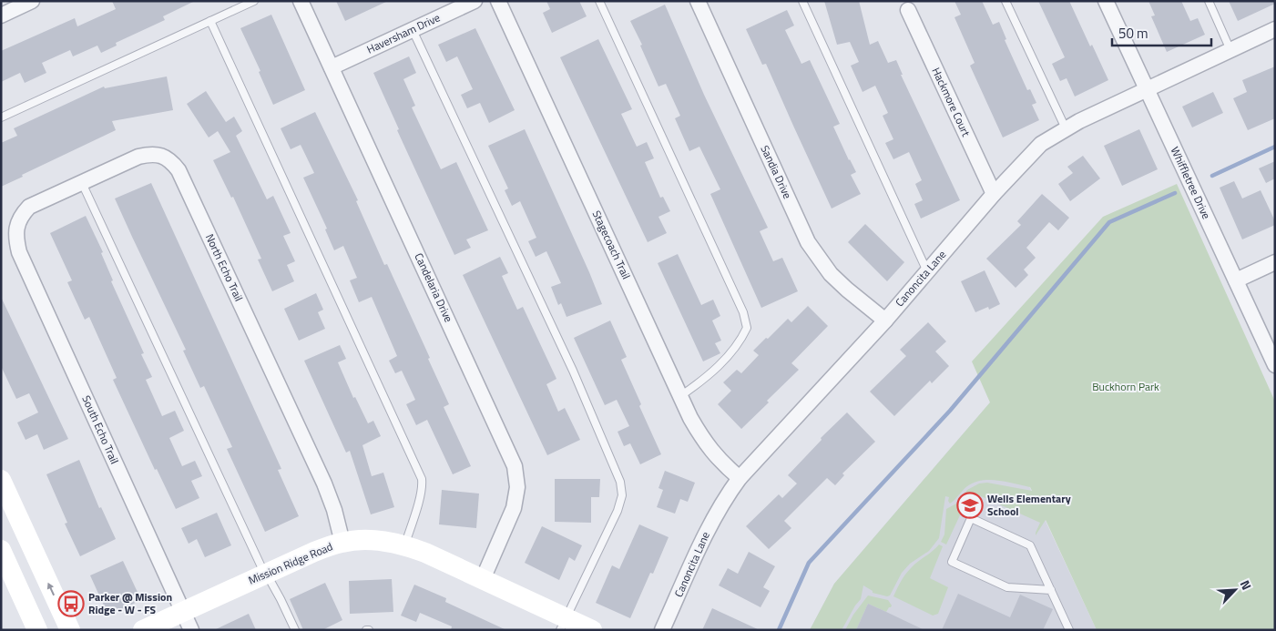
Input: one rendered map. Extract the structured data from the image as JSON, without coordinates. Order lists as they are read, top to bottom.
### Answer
{
  "streets": {
    "street": [
      "Haversham Drive",
      "Hackmore Court",
      "Sandia Drive",
      "Whiffletree Drive",
      "Stagecoach Trail",
      "North Echo Trail",
      "Canoncita Lane",
      "Candelaria Drive",
      "South Echo Trail",
      "Mission Ridge Road"
    ]
  },
  "crossings": [
    ["Haversham Drive", "Candelaria Drive"],
    ["Hackmore Court", "Canoncita Lane"],
    ["Sandia Drive", "Canoncita Lane"],
    ["Whiffletree Drive", "Canoncita Lane"],
    ["Stagecoach Trail", "Canoncita Lane"],
    ["North Echo Trail", "South Echo Trail"],
    ["North Echo Trail", "Mission Ridge Road"],
    ["Candelaria Drive", "Mission Ridge Road"],
    ["South Echo Trail", "Mission Ridge Road"]
  ],
  "parks": ["Buckhorn Park"],
  "places": {
    "school or university": ["Wells Elementary School"],
    "bus stop": ["Parker @ Mission Ridge - W - FS"]
  },
  "scale_bar": "50 m",
  "north": "top right"
}
